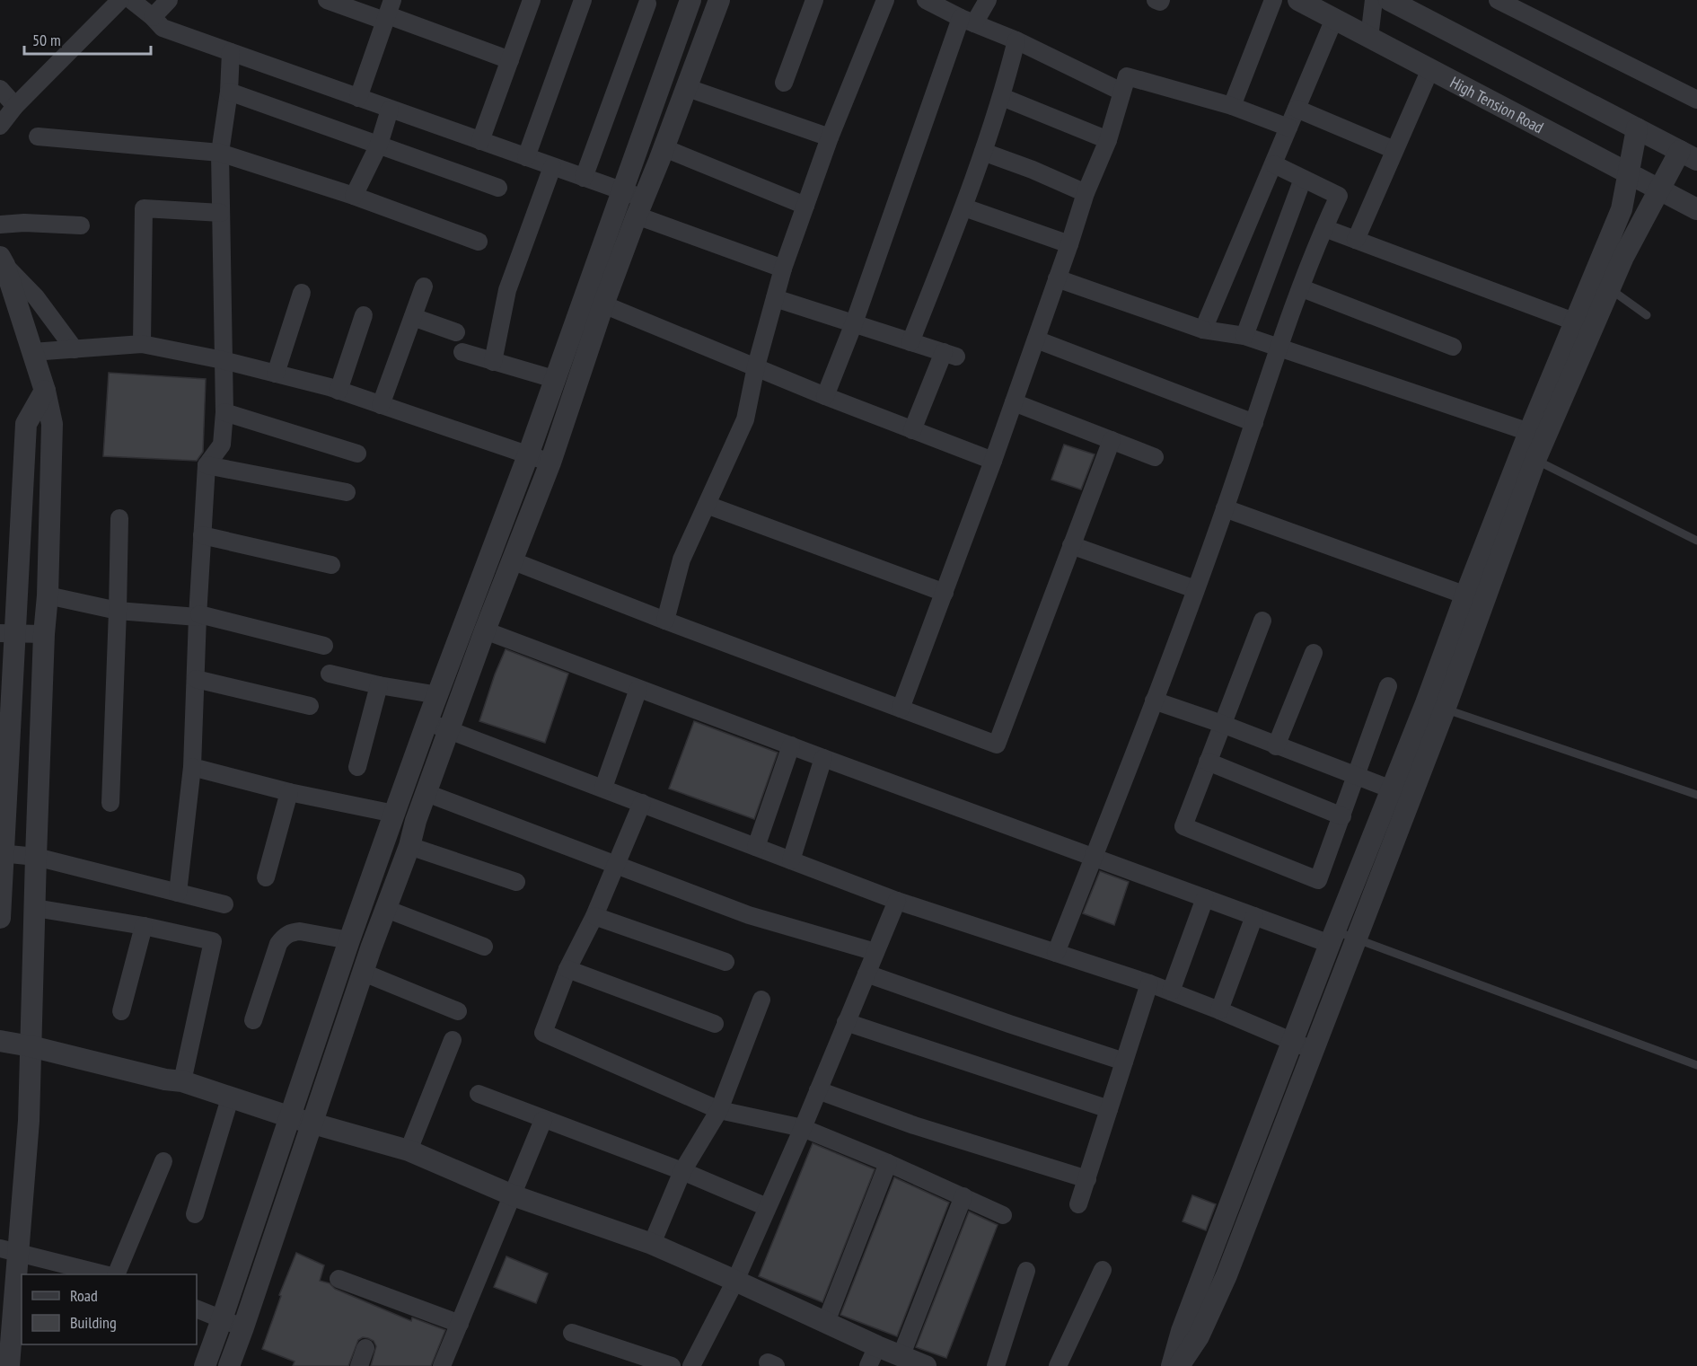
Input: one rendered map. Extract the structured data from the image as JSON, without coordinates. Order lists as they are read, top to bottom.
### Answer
{
  "streets": {
    "street": ["High Tension Road"]
  },
  "legend": ["Road", "Building"],
  "scale_bar": "50 m"
}
